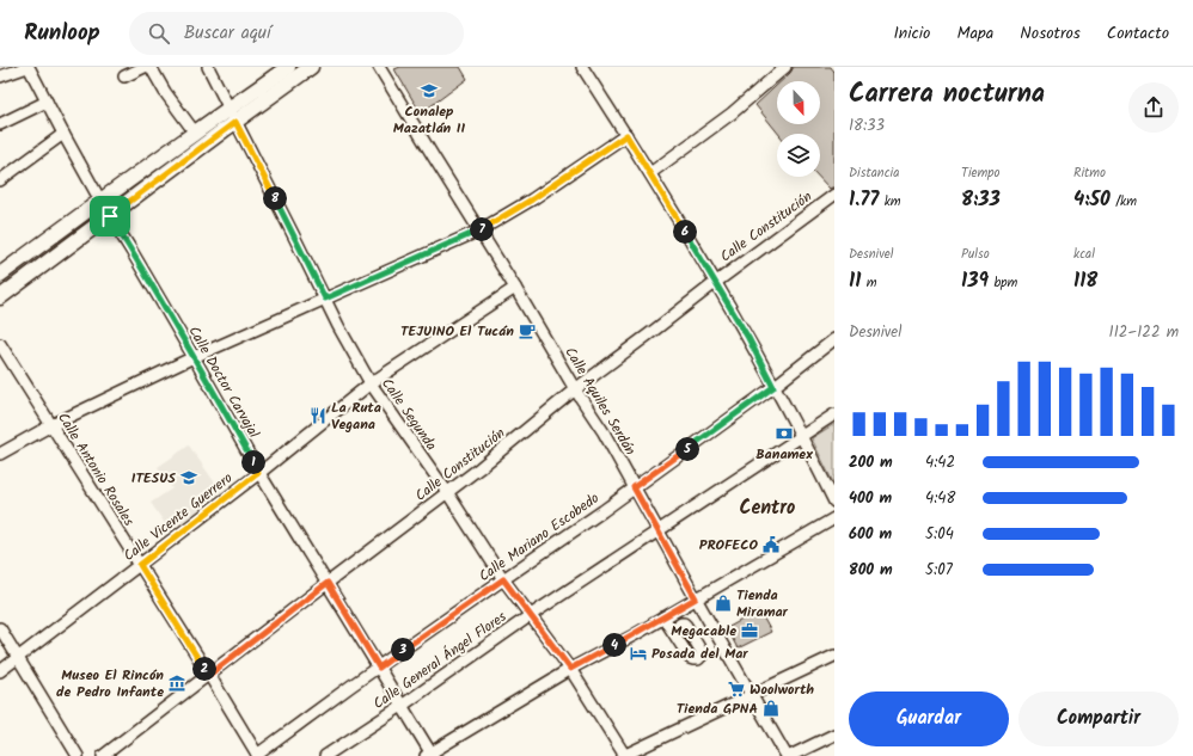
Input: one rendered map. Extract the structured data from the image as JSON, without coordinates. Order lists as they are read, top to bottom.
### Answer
{
  "streets": {
    "street": [
      "Calle Constitución",
      "Calle Doctor Carvajal",
      "Calle Aquiles Serdán",
      "Calle Segunda",
      "Calle Antonio Rosales",
      "Calle Vicente Guerrero",
      "Calle Mariano Escobedo",
      "Calle General Ángel Flores"
    ]
  },
  "crossings": [
    ["Calle Constitución", "Calle Doctor Carvajal"],
    ["Calle Constitución", "Calle Aquiles Serdán"],
    ["Calle Constitución", "Calle Segunda"],
    ["Calle Constitución", "Calle Antonio Rosales"],
    ["Calle Doctor Carvajal", "Calle Vicente Guerrero"],
    ["Calle Doctor Carvajal", "Calle Mariano Escobedo"],
    ["Calle Doctor Carvajal", "Calle General Ángel Flores"],
    ["Calle Aquiles Serdán", "Calle Vicente Guerrero"],
    ["Calle Aquiles Serdán", "Calle Mariano Escobedo"],
    ["Calle Aquiles Serdán", "Calle General Ángel Flores"],
    ["Calle Segunda", "Calle Vicente Guerrero"],
    ["Calle Segunda", "Calle Mariano Escobedo"],
    ["Calle Segunda", "Calle General Ángel Flores"],
    ["Calle Antonio Rosales", "Calle Vicente Guerrero"],
    ["Calle Antonio Rosales", "Calle Mariano Escobedo"]
  ],
  "districts": ["Centro"],
  "places": {
    "school or university": ["Conalep Mazatlán II", "ITESUS"],
    "cafe": ["TEJUINO El Tucán"],
    "restaurant": ["La Ruta Vegana"],
    "bank": ["Banamex"],
    "public building": ["PROFECO"],
    "shop": ["Tienda Miramar", "Tienda GPNA"],
    "office": ["Megacable"],
    "hotel": ["Posada del Mar"],
    "museum": ["Museo El Rincón de Pedro Infante"],
    "supermarket": ["Woolworth"]
  },
  "north": "bottom",
  "page": {
    "header": "Runloop",
    "search": "Buscar aquí",
    "nav": [
      "Inicio",
      "Mapa",
      "Nosotros",
      "Contacto"
    ],
    "heading": ["Carrera nocturna", "18:33"],
    "stats": [
      ["Distancia", "1.77 km"],
      ["Tiempo", "8:33"],
      ["Ritmo", "4:50 /km"],
      ["Desnivel", "11 m"],
      ["Pulso", "139 bpm"],
      ["kcal", "118"]
    ],
    "pins": [
      "8",
      "7",
      "6",
      "5",
      "1",
      "4",
      "3",
      "2"
    ],
    "chart": ["Desnivel", "112–122 m"],
    "list": [
      {
        "name": "200 m",
        "note": "4:42"
      },
      {
        "name": "400 m",
        "note": "4:48"
      },
      {
        "name": "600 m",
        "note": "5:04"
      },
      {
        "name": "800 m",
        "note": "5:07"
      }
    ],
    "buttons": ["Guardar", "Compartir"]
  }
}
